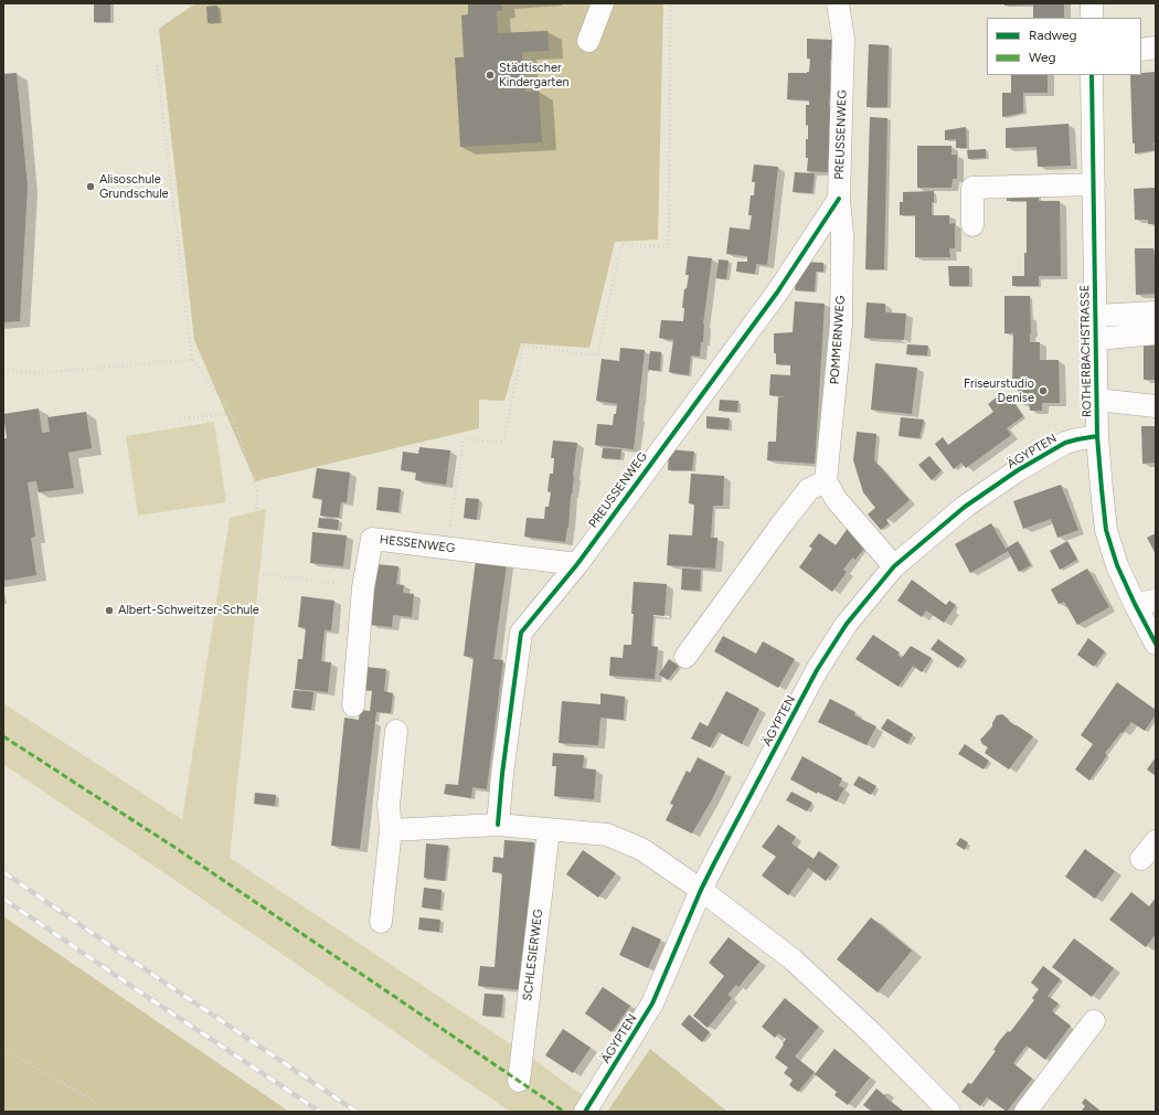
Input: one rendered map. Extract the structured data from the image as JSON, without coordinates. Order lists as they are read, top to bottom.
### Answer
{
  "streets": {
    "street": [
      "PREUSSENWEG",
      "POMMERNWEG",
      "ROTHERBACHSTRASSE",
      "ÄGYPTEN",
      "HESSENWEG",
      "SCHLESIERWEG"
    ]
  },
  "crossings": [
    ["PREUSSENWEG", "POMMERNWEG"],
    ["PREUSSENWEG", "HESSENWEG"],
    ["ROTHERBACHSTRASSE", "ÄGYPTEN"]
  ],
  "places": [
    "Städtischer Kindergarten",
    "Alisoschule Grundschule",
    "Friseurstudio Denise",
    "Albert-Schweitzer-Schule"
  ],
  "legend": ["Radweg", "Weg"]
}
